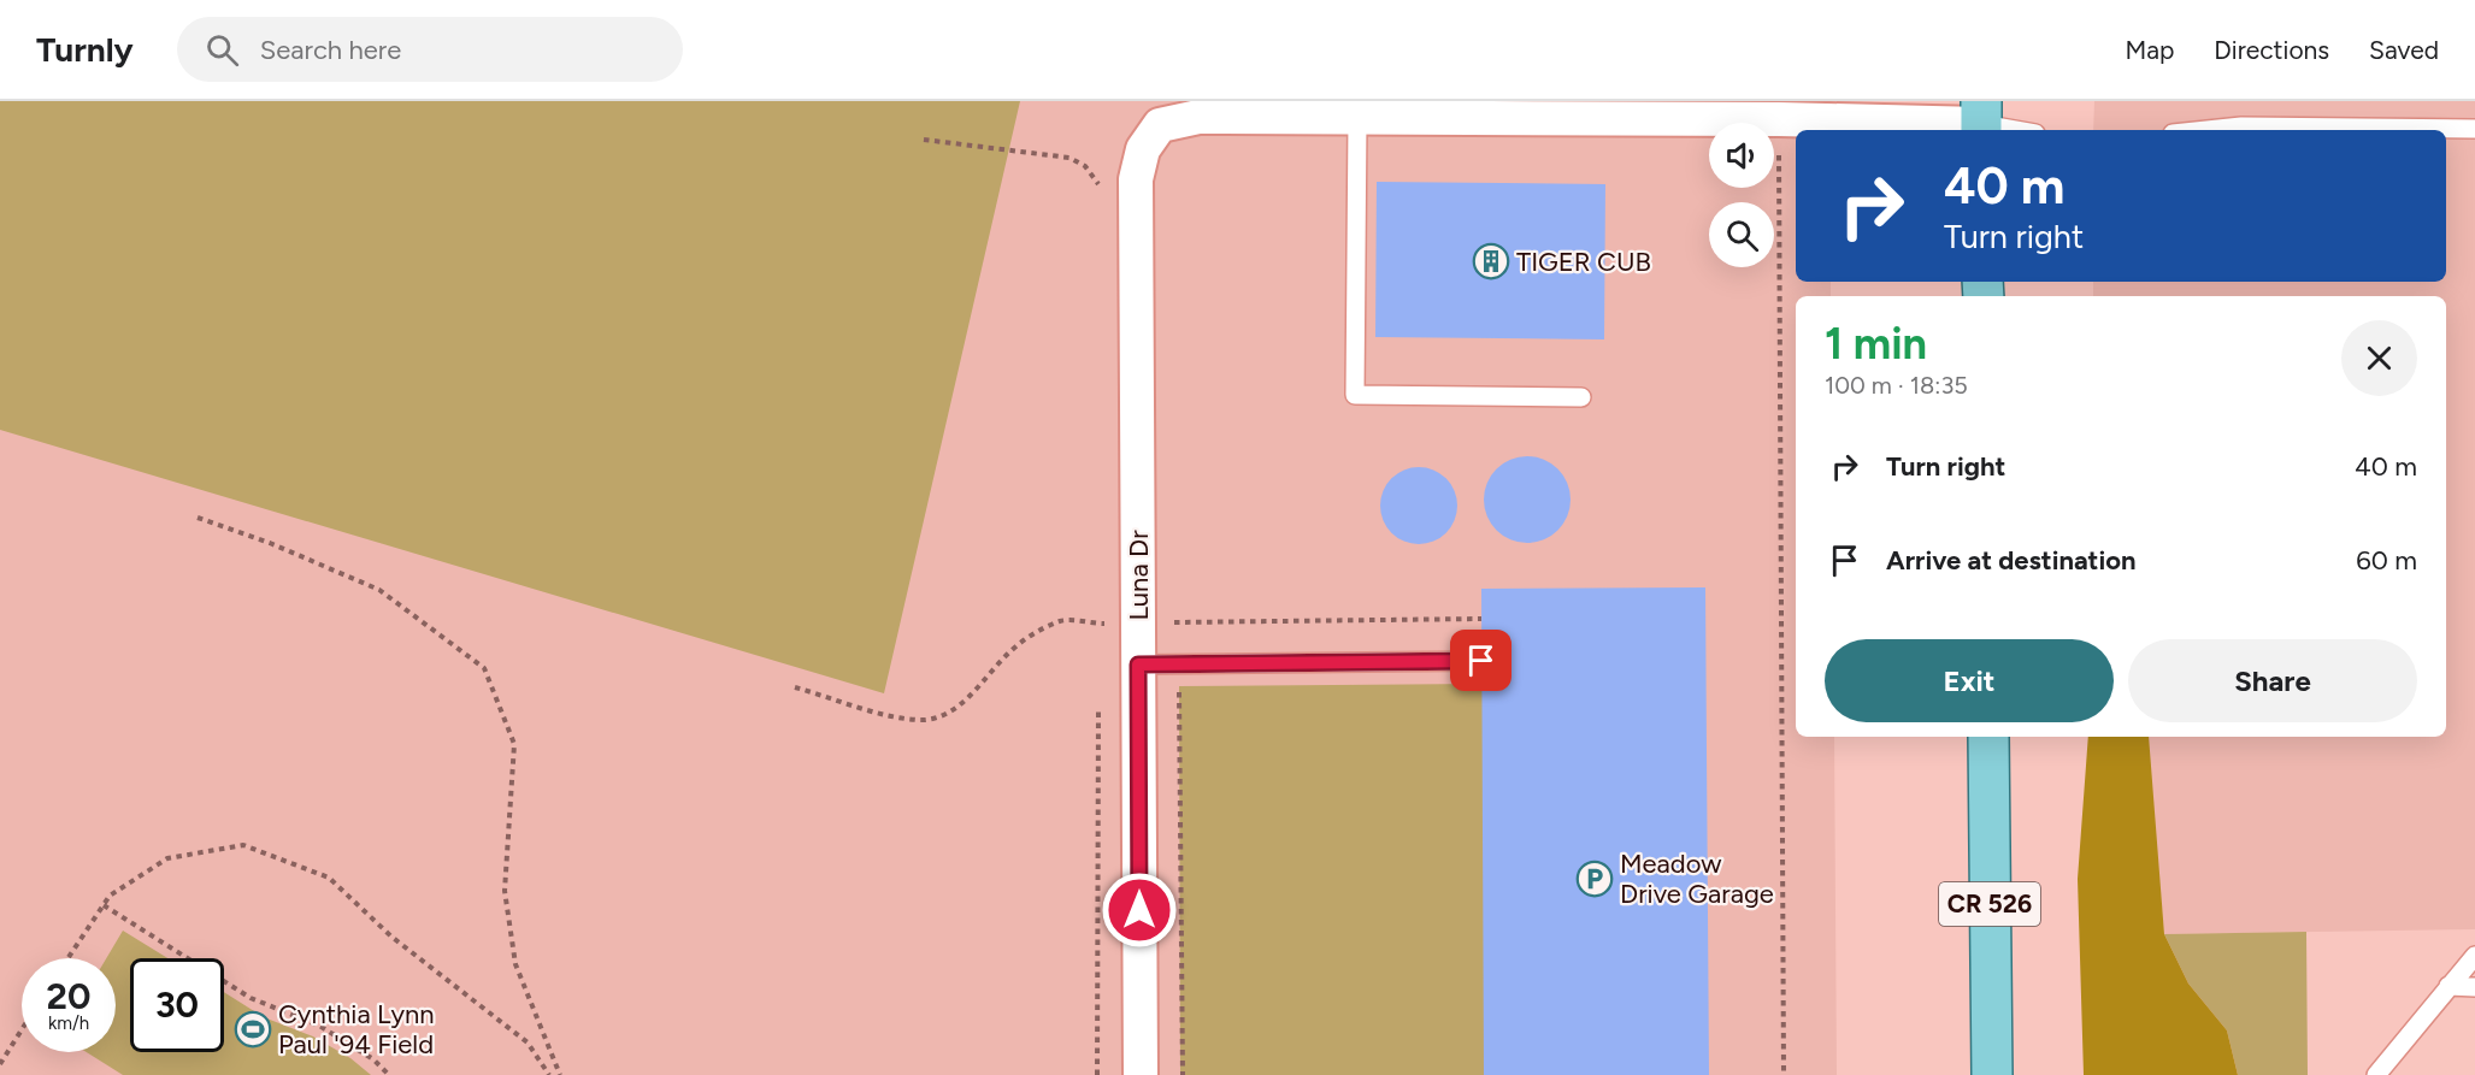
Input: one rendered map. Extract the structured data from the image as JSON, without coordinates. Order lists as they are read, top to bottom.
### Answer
{
  "streets": {
    "main road": ["CR 526"],
    "street": ["Luna Dr"]
  },
  "places": {
    "building": ["TIGER CUB"],
    "parking": ["Meadow Drive Garage"],
    "sports": ["Cynthia Lynn Paul '94 Field"]
  },
  "page": {
    "header": "Turnly",
    "search": "Search here",
    "nav": ["Map", "Directions", "Saved"],
    "turn": ["40 m", "Turn right"],
    "heading": ["1 min", "100 m · 18:35"],
    "list": [
      {
        "name": "Turn right",
        "value": "40 m"
      },
      {
        "name": "Arrive at destination",
        "value": "60 m"
      }
    ],
    "buttons": ["Exit", "Share"],
    "speed": "20 km/h",
    "limit": "30"
  }
}
